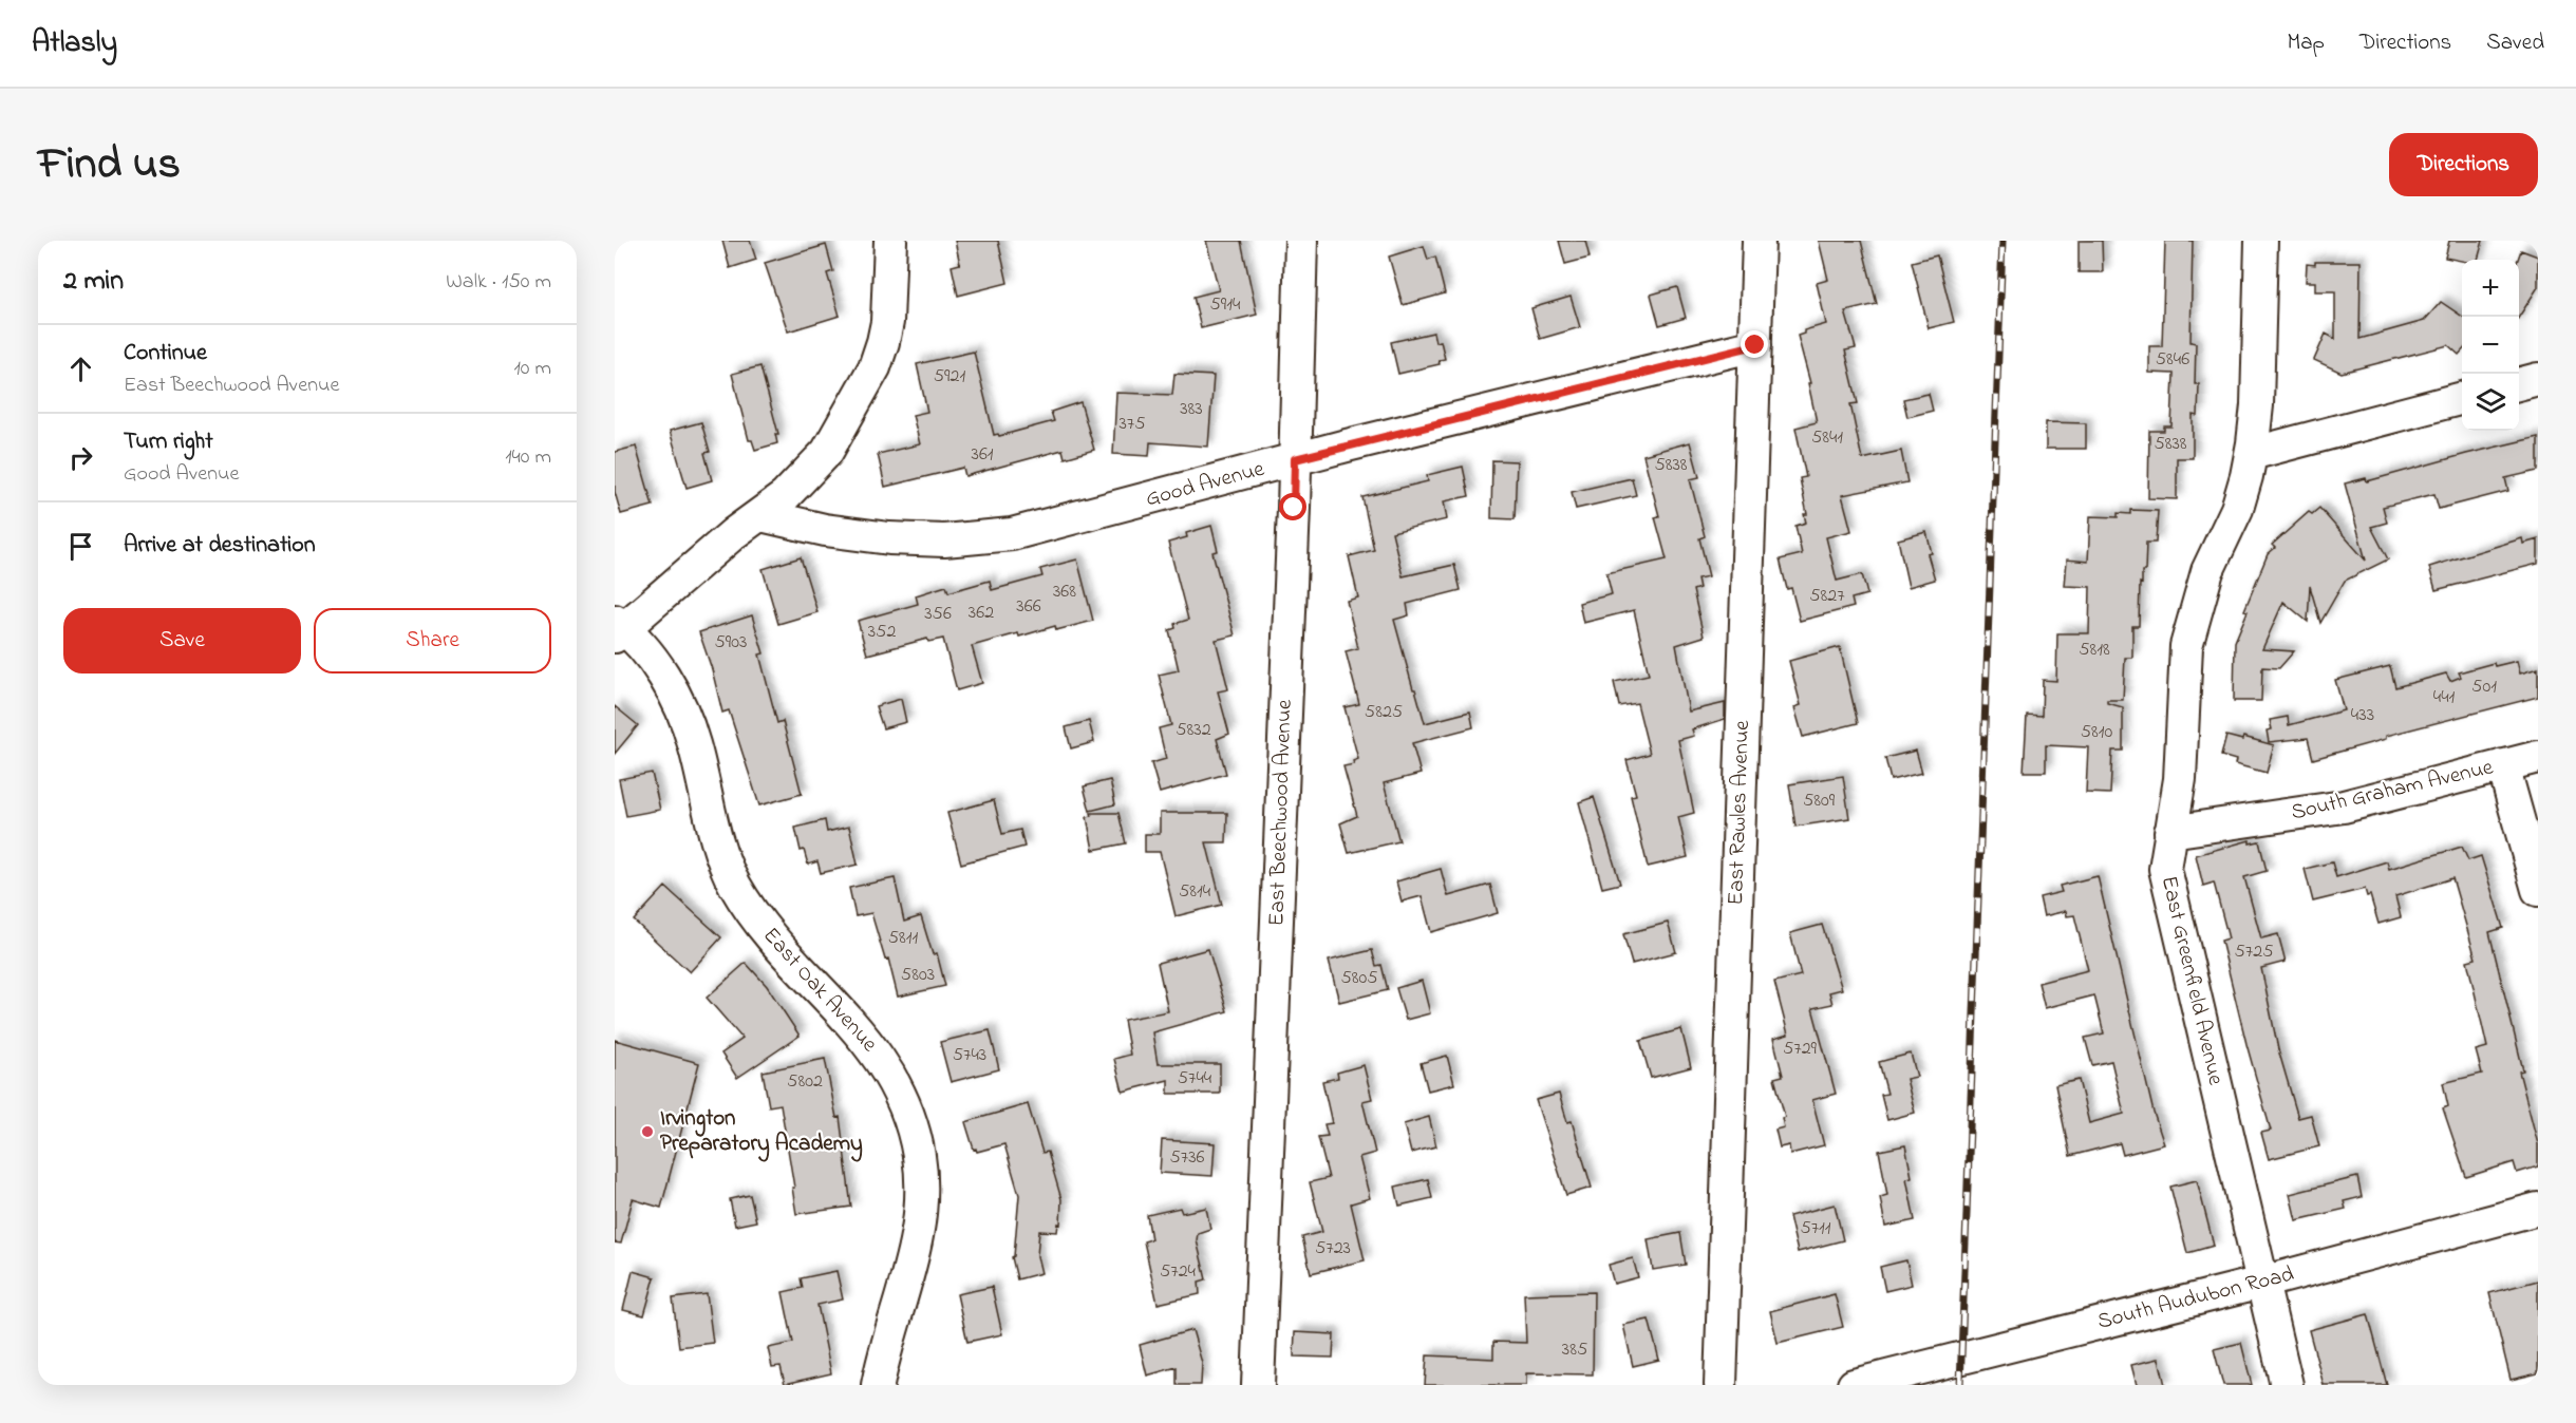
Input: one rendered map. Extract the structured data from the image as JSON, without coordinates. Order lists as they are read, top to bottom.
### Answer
{
  "streets": {
    "street": [
      "Good Avenue",
      "South Graham Avenue",
      "East Beechwood Avenue",
      "East Rawles Avenue",
      "East Greenfield Avenue",
      "East Oak Avenue",
      "South Audubon Road"
    ]
  },
  "crossings": [
    ["Good Avenue", "East Beechwood Avenue"],
    ["Good Avenue", "East Rawles Avenue"],
    ["South Graham Avenue", "East Greenfield Avenue"],
    ["East Greenfield Avenue", "South Audubon Road"]
  ],
  "places": ["Irvington Preparatory Academy"],
  "house_numbers": [
    "5914",
    "5846",
    "5921",
    "383",
    "375",
    "5841",
    "5838",
    "361",
    "5838",
    "368",
    "5827",
    "366",
    "362",
    "356",
    "352",
    "5903",
    "5818",
    "501",
    "441",
    "5825",
    "433",
    "5832",
    "5810",
    "5809",
    "5814",
    "5811",
    "5725",
    "5803",
    "5805",
    "5729",
    "5743",
    "5744",
    "5802",
    "5736",
    "5711",
    "5723",
    "5724",
    "385"
  ],
  "page": {
    "header": "Atlasly",
    "nav": ["Map", "Directions", "Saved"],
    "title": "Find us",
    "buttons": [
      "Directions",
      ["Save", "Share"]
    ],
    "heading": ["2 min", "Walk · 150 m"],
    "map_buttons": ["+", "−"],
    "list": [
      ["Continue", "East Beechwood Avenue", "10 m"],
      ["Turn right", "Good Avenue", "140 m"],
      "Arrive at destination"
    ]
  }
}
